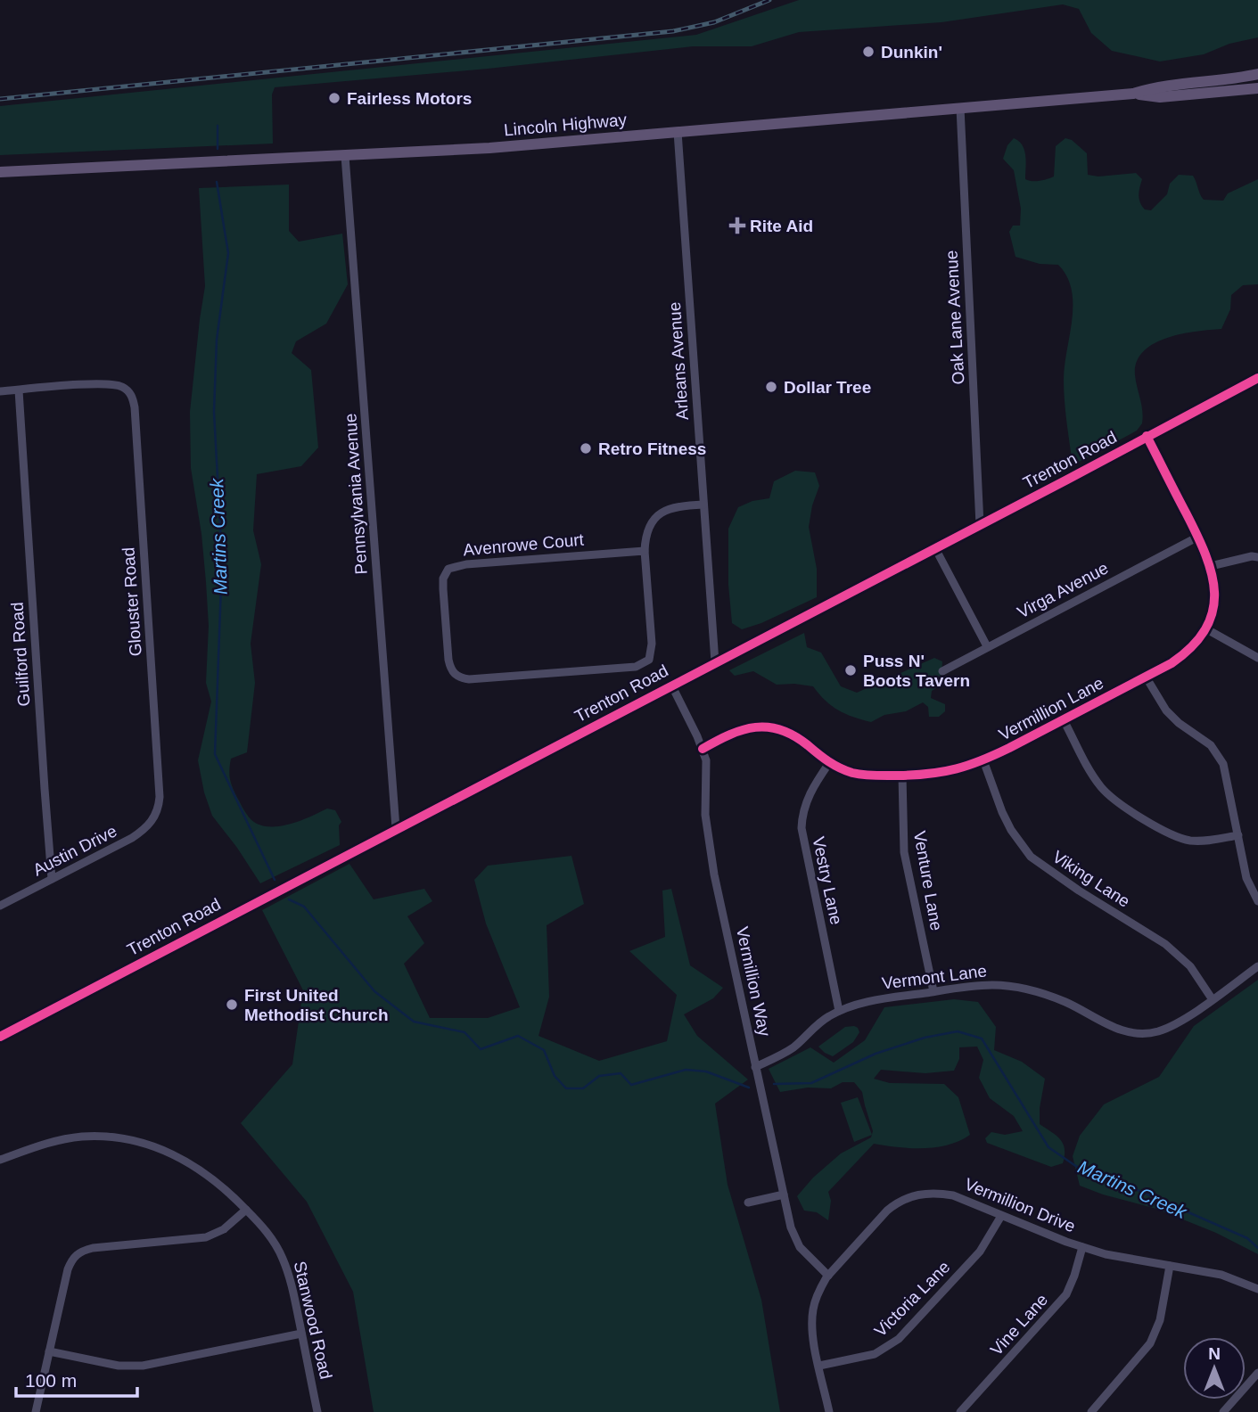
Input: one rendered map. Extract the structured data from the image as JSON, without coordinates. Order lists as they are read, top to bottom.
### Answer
{
  "streets": {
    "main road": ["Lincoln Highway", "Trenton Road"],
    "street": [
      "Oak Lane Avenue",
      "Arleans Avenue",
      "Pennsylvania Avenue",
      "Avenrowe Court",
      "Virga Avenue",
      "Glouster Road",
      "Guilford Road",
      "Vermillion Lane",
      "Austin Drive",
      "Viking Lane",
      "Vestry Lane",
      "Venture Lane",
      "Vermont Lane",
      "Vermillion Way",
      "Vermillion Drive",
      "Victoria Lane",
      "Stanwood Road",
      "Vine Lane"
    ]
  },
  "crossings": [
    ["Lincoln Highway", "Oak Lane Avenue"],
    ["Lincoln Highway", "Arleans Avenue"],
    ["Lincoln Highway", "Pennsylvania Avenue"],
    ["Oak Lane Avenue", "Trenton Road"],
    ["Arleans Avenue", "Trenton Road"],
    ["Trenton Road", "Pennsylvania Avenue"],
    ["Trenton Road", "Vermillion Lane"],
    ["Trenton Road", "Vermillion Way"],
    ["Virga Avenue", "Vermillion Lane"],
    ["Glouster Road", "Guilford Road"],
    ["Glouster Road", "Austin Drive"],
    ["Guilford Road", "Austin Drive"],
    ["Vermillion Lane", "Viking Lane"],
    ["Vermillion Lane", "Vestry Lane"],
    ["Vermillion Lane", "Venture Lane"],
    ["Vermillion Lane", "Vermillion Way"],
    ["Viking Lane", "Vermont Lane"],
    ["Vestry Lane", "Vermont Lane"],
    ["Venture Lane", "Vermont Lane"],
    ["Vermont Lane", "Vermillion Way"],
    ["Vermillion Way", "Vermillion Drive"],
    ["Vermillion Drive", "Victoria Lane"],
    ["Vermillion Drive", "Vine Lane"]
  ],
  "water": ["Martins Creek"],
  "places": {
    "other": [
      "Dunkin'",
      "Fairless Motors",
      "Dollar Tree",
      "Retro Fitness",
      "Puss N' Boots Tavern",
      "First United Methodist Church"
    ],
    "health": ["Rite Aid"]
  },
  "scale_bar": "100 m",
  "north": "top"
}
